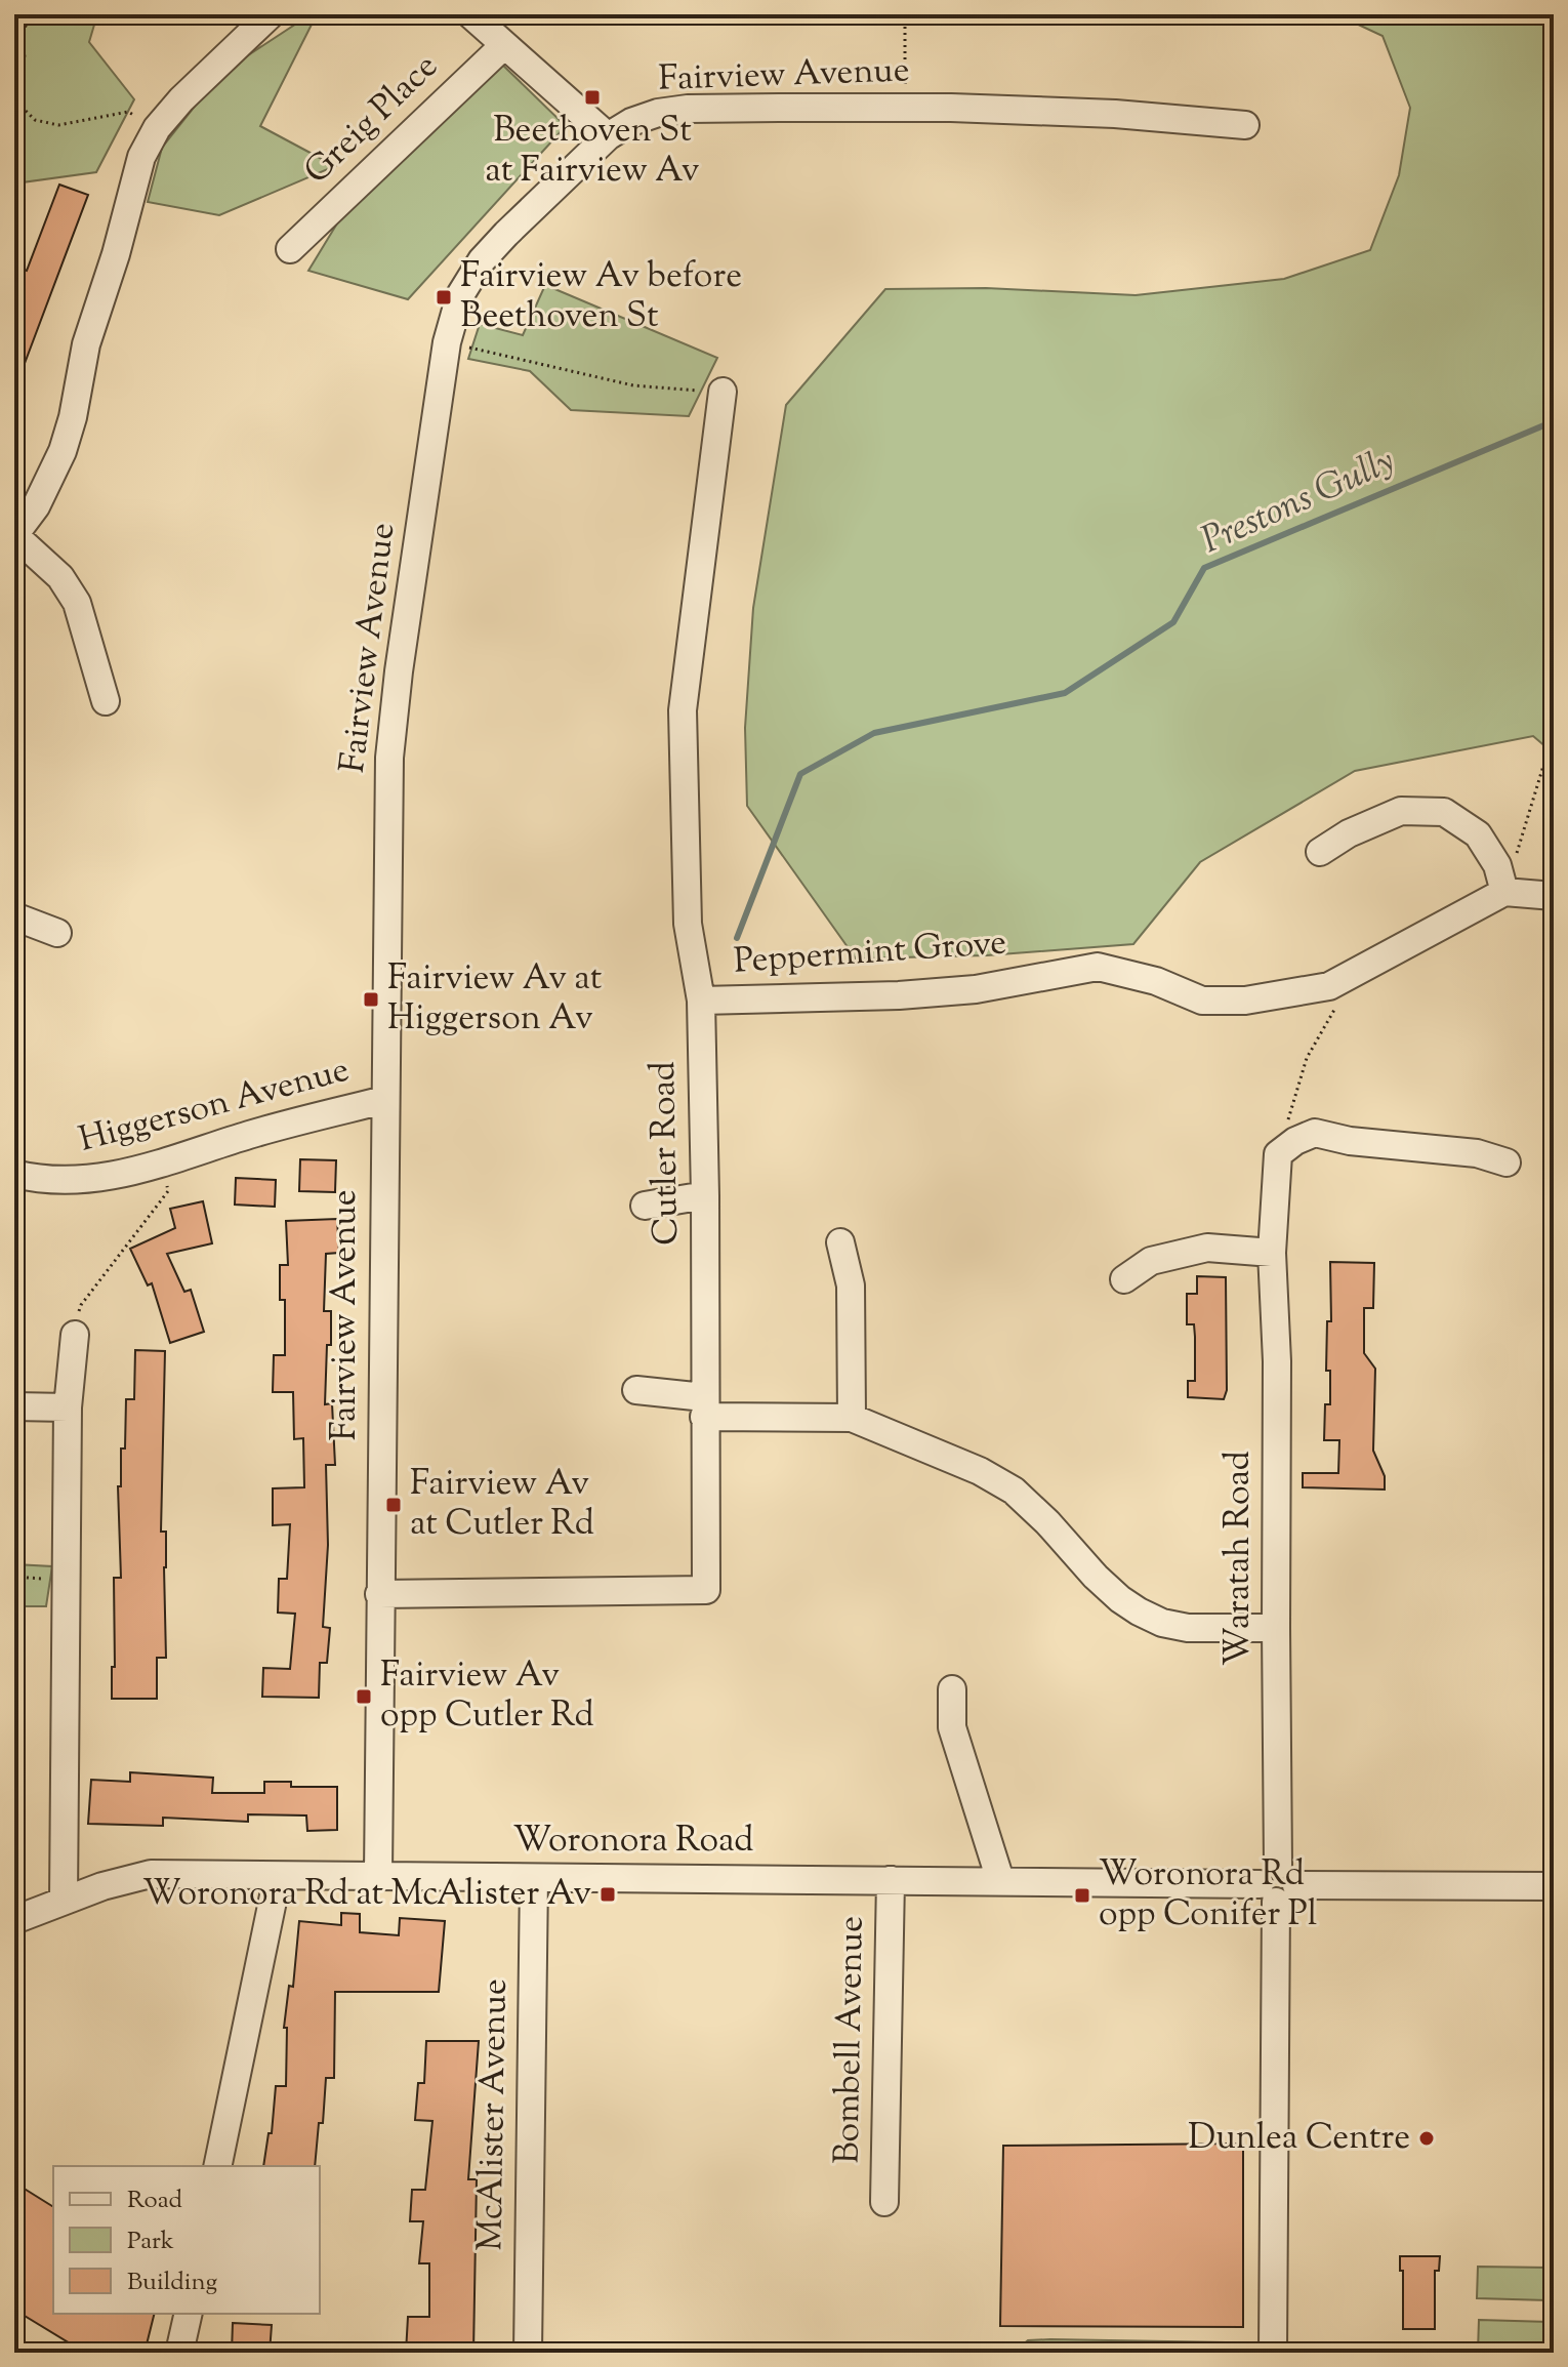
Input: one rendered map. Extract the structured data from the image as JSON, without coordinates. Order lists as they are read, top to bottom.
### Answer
{
  "streets": {
    "street": [
      "Fairview Avenue",
      "Greig Place",
      "Peppermint Grove",
      "Higgerson Avenue",
      "Cutler Road",
      "Waratah Road",
      "Woronora Road",
      "Bombell Avenue",
      "McAlister Avenue"
    ]
  },
  "crossings": [
    ["Fairview Avenue", "Higgerson Avenue"],
    ["Fairview Avenue", "Cutler Road"],
    ["Fairview Avenue", "Woronora Road"],
    ["Peppermint Grove", "Cutler Road"],
    ["Waratah Road", "Woronora Road"],
    ["Woronora Road", "Bombell Avenue"],
    ["Woronora Road", "McAlister Avenue"]
  ],
  "water": ["Prestons Gully"],
  "places": {
    "transit": [
      "Beethoven St at Fairview Av",
      "Fairview Av before Beethoven St",
      "Fairview Av at Higgerson Av",
      "Fairview Av at Cutler Rd",
      "Fairview Av opp Cutler Rd",
      "Woronora Rd at McAlister Av",
      "Woronora Rd opp Conifer Pl"
    ],
    "other": ["Dunlea Centre"]
  },
  "legend": ["Road", "Park", "Building"]
}
